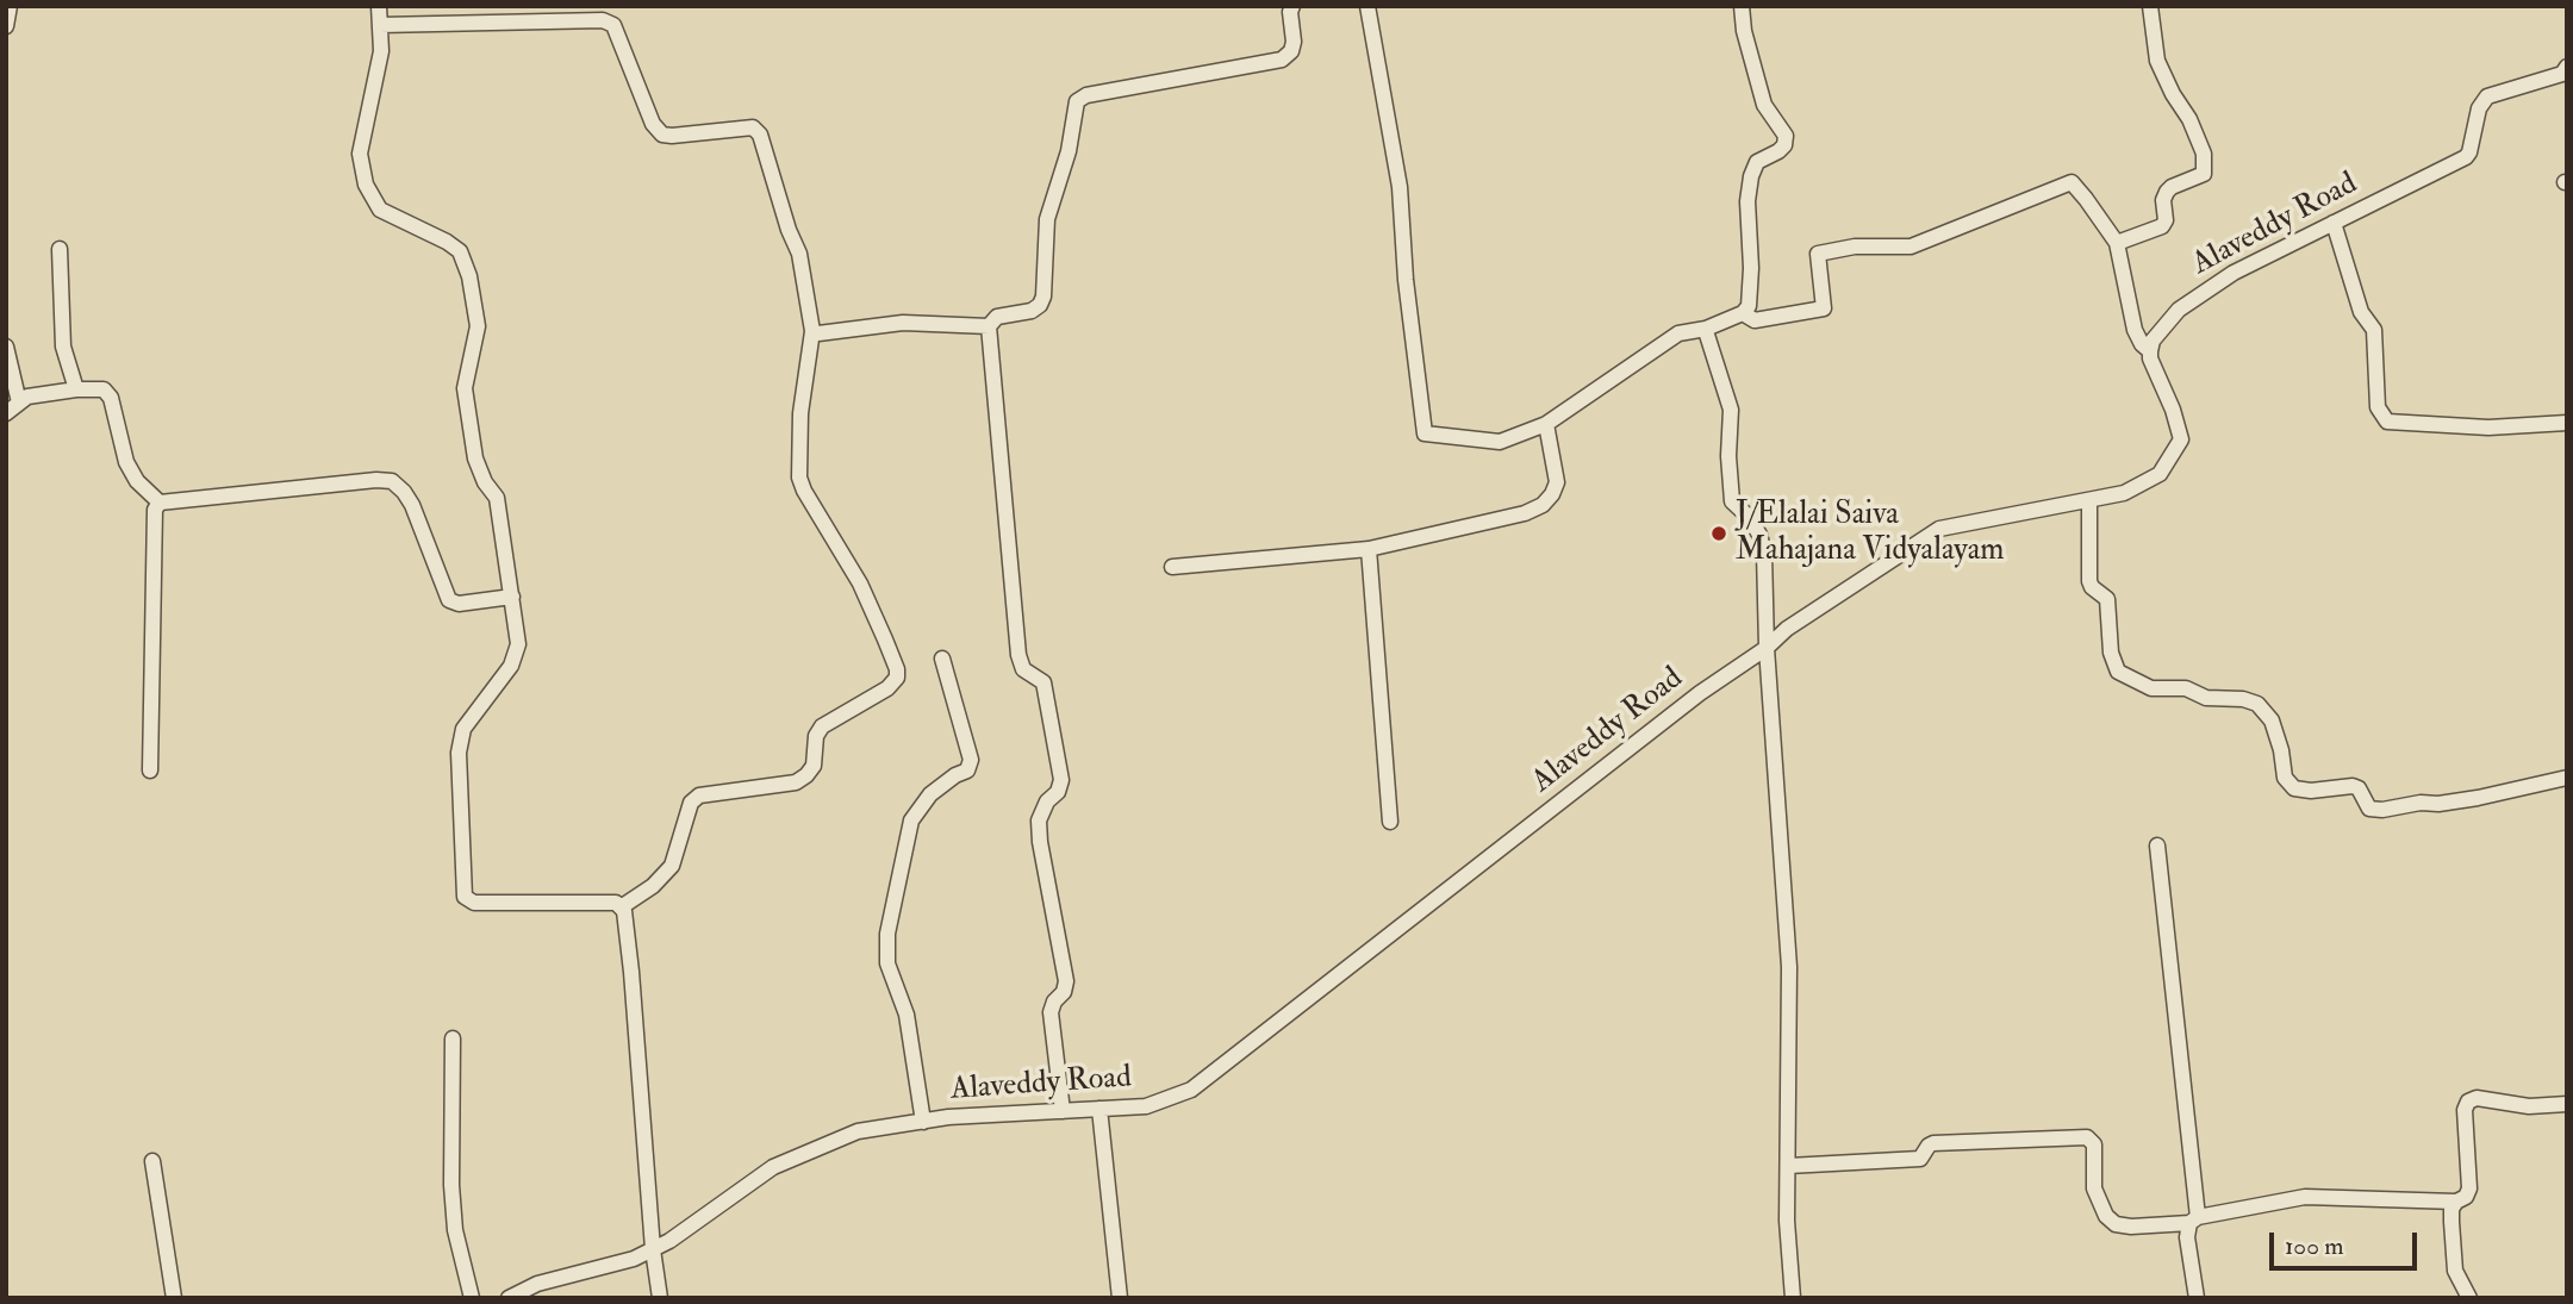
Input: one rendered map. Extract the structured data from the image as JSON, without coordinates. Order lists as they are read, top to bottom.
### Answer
{
  "streets": {
    "street": ["Alaveddy Road"]
  },
  "places": ["J/Elalai Saiva Mahajana Vidyalayam"],
  "scale_bar": "100 m"
}
